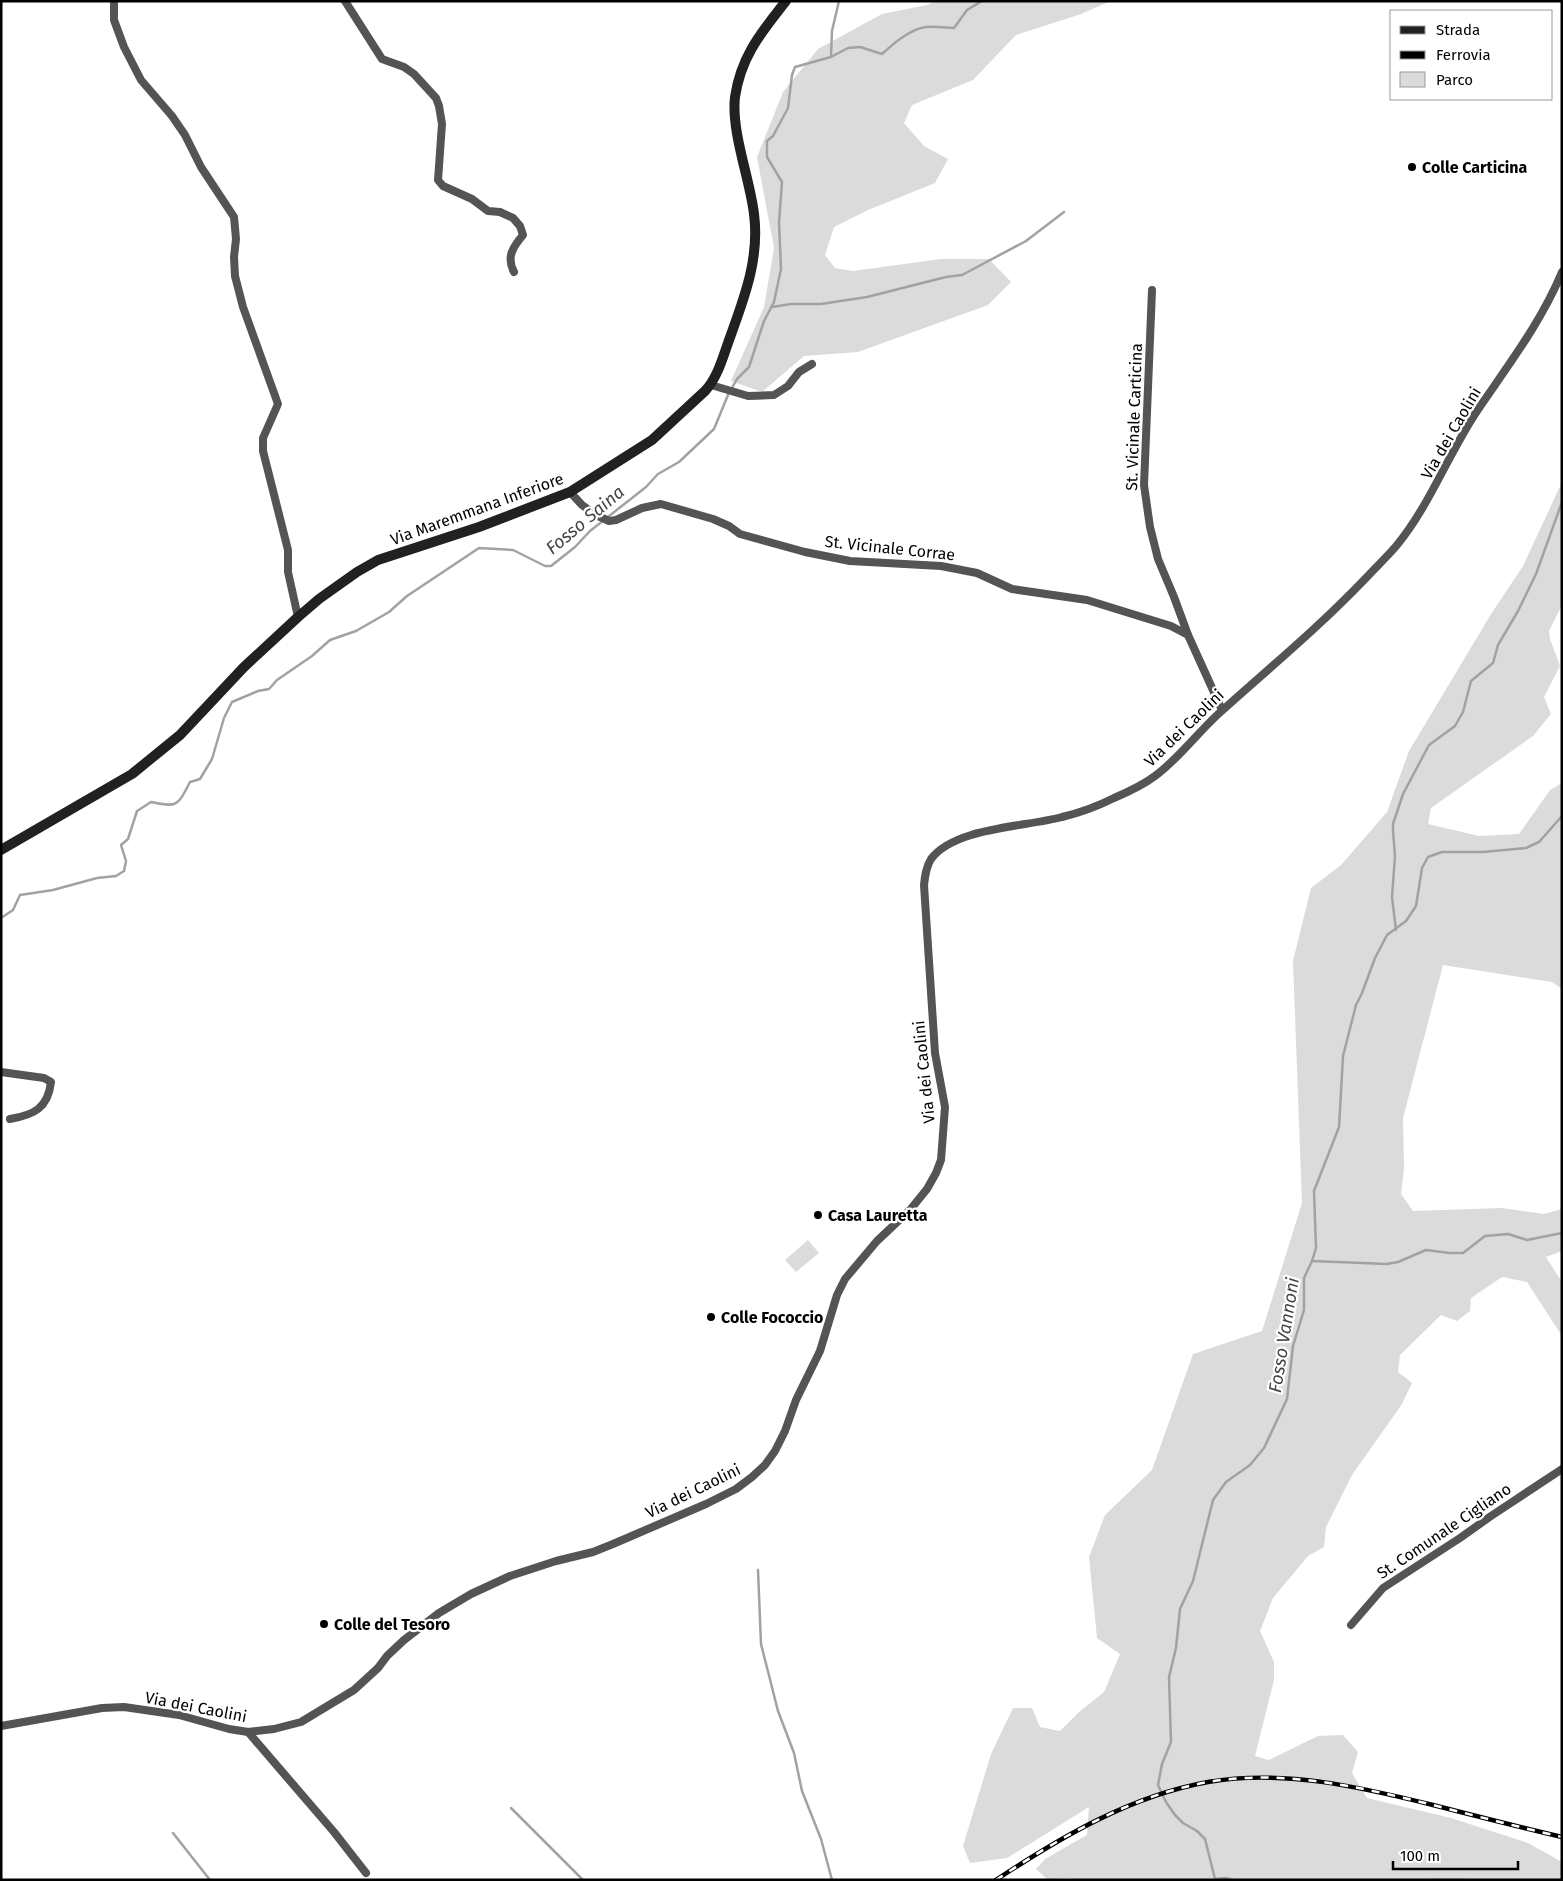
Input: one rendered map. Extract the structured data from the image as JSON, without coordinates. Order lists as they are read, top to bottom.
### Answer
{
  "streets": {
    "main road": ["Via Maremmana Inferiore"],
    "street": [
      "St. Vicinale Carticina",
      "Via dei Caolini",
      "St. Vicinale Corrae",
      "St. Comunale Cigliano"
    ]
  },
  "crossings": [
    ["St. Vicinale Carticina", "Via dei Caolini"],
    ["St. Vicinale Carticina", "St. Vicinale Corrae"],
    ["Via Maremmana Inferiore", "St. Vicinale Corrae"]
  ],
  "water": ["Fosso Saina", "Fosso Vannoni"],
  "places": [
    "Colle Carticina",
    "Casa Lauretta",
    "Colle Fococcio",
    "Colle del Tesoro"
  ],
  "legend": ["Strada", "Ferrovia", "Parco"],
  "scale_bar": "100 m"
}
